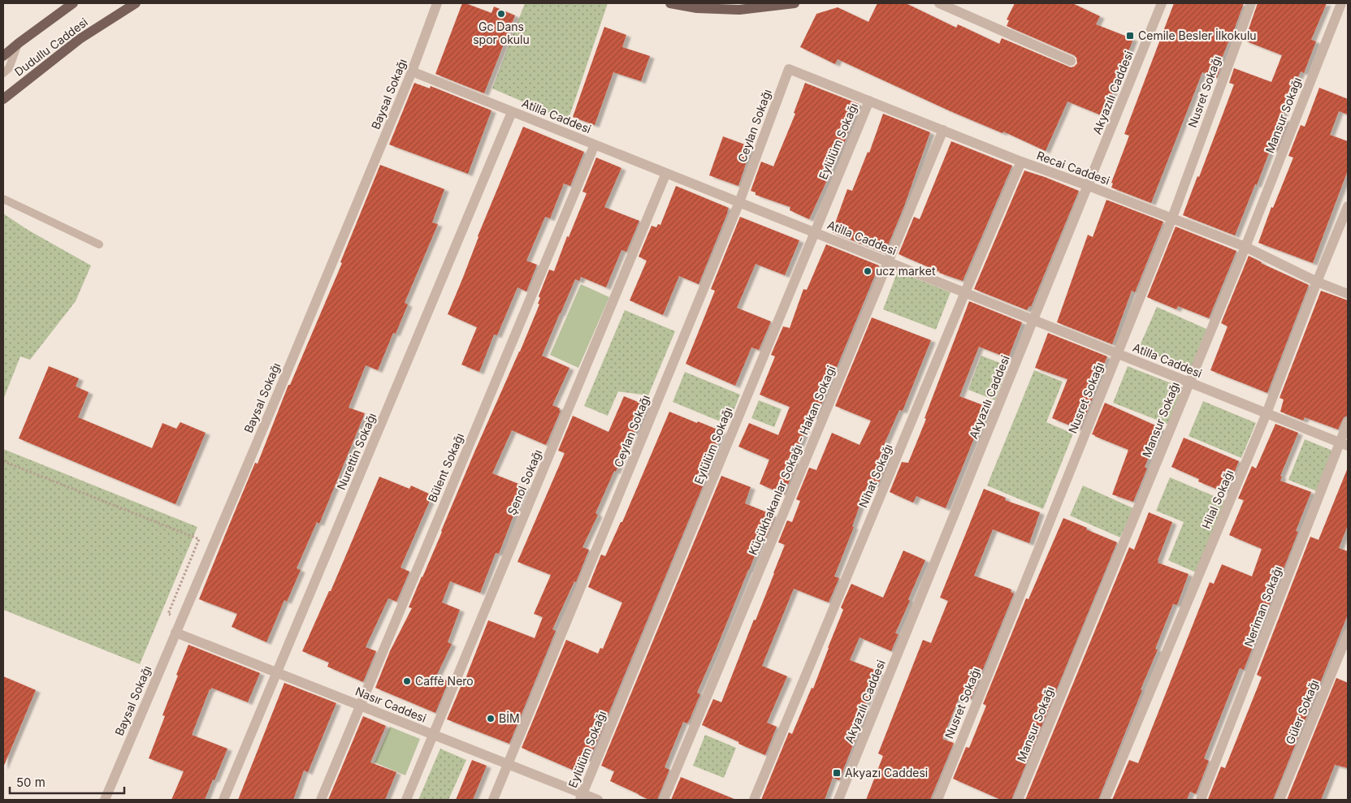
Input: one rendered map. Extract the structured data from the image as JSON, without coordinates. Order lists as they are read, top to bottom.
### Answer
{
  "streets": {
    "main road": ["Dudullu Caddesi"],
    "street": [
      "Nusret Sokağı",
      "Akyazılı Caddesi",
      "Baysal Sokağı",
      "Mansur Sokağı",
      "Atilla Caddesi",
      "Ceylan Sokağı",
      "Eylülüm Sokağı",
      "Recai Caddesi",
      "Nurettin Sokağı",
      "Küçükhakanlar Sokağı - Hakan Sokagi",
      "Bülent Sokağı",
      "Nihat Sokağı",
      "Şenol Sokağı",
      "Hilal Sokağı",
      "Neriman Sokağı",
      "Nasır Caddesi",
      "Güler Sokağı"
    ]
  },
  "crossings": [
    ["Nusret Sokağı", "Atilla Caddesi"],
    ["Nusret Sokağı", "Recai Caddesi"],
    ["Akyazılı Caddesi", "Atilla Caddesi"],
    ["Akyazılı Caddesi", "Recai Caddesi"],
    ["Baysal Sokağı", "Atilla Caddesi"],
    ["Baysal Sokağı", "Nasır Caddesi"],
    ["Mansur Sokağı", "Atilla Caddesi"],
    ["Mansur Sokağı", "Recai Caddesi"],
    ["Atilla Caddesi", "Ceylan Sokağı"],
    ["Atilla Caddesi", "Eylülüm Sokağı"],
    ["Atilla Caddesi", "Nurettin Sokağı"],
    ["Atilla Caddesi", "Küçükhakanlar Sokağı - Hakan Sokagi"],
    ["Atilla Caddesi", "Bülent Sokağı"],
    ["Atilla Caddesi", "Nihat Sokağı"],
    ["Atilla Caddesi", "Şenol Sokağı"],
    ["Atilla Caddesi", "Hilal Sokağı"],
    ["Atilla Caddesi", "Neriman Sokağı"],
    ["Ceylan Sokağı", "Recai Caddesi"],
    ["Ceylan Sokağı", "Nasır Caddesi"],
    ["Eylülüm Sokağı", "Recai Caddesi"],
    ["Eylülüm Sokağı", "Nasır Caddesi"],
    ["Recai Caddesi", "Küçükhakanlar Sokağı - Hakan Sokagi"],
    ["Recai Caddesi", "Nihat Sokağı"],
    ["Recai Caddesi", "Hilal Sokağı"],
    ["Nurettin Sokağı", "Nasır Caddesi"],
    ["Bülent Sokağı", "Nasır Caddesi"],
    ["Şenol Sokağı", "Nasır Caddesi"]
  ],
  "places": {
    "other": [
      "Gc Dans spor okulu",
      "ucz market",
      "Caffè Nero",
      "BİM"
    ],
    "transit": ["Cemile Besler İlkokulu", "Akyazı Caddesi"]
  },
  "scale_bar": "50 m"
}
